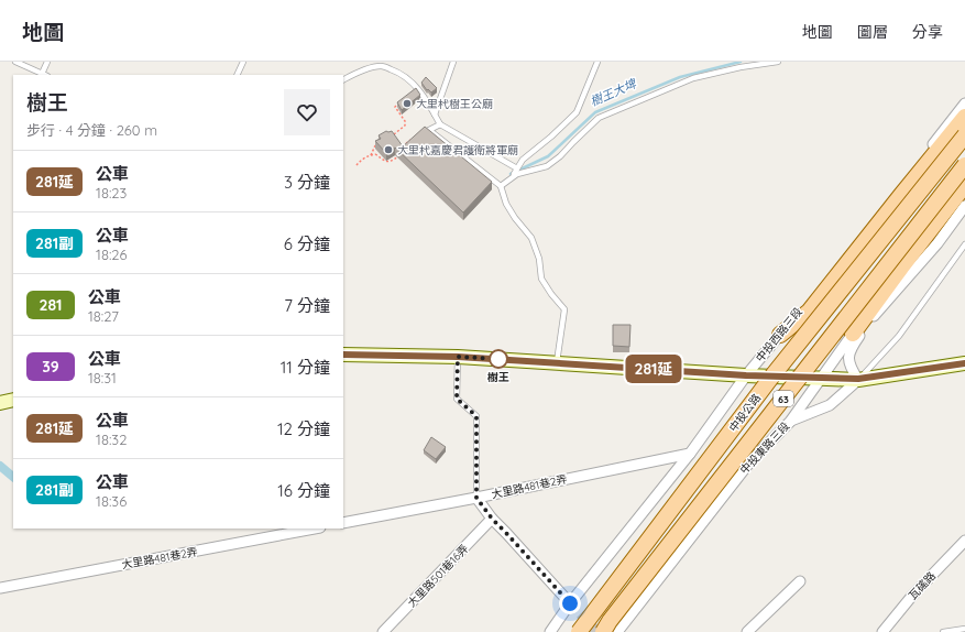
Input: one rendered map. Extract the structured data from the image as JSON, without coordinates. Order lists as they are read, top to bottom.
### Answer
{
  "streets": {
    "main road": ["63", "中投公路"],
    "street": [
      "中投西路三段",
      "中投東路三段",
      "大里路481巷2弄",
      "大里路501巷16弄",
      "瓦磘路"
    ]
  },
  "crossings": [
    ["中投西路三段", "大里路481巷2弄"]
  ],
  "water": ["樹王大埤"],
  "places": ["大里杙樹王公廟", "大里杙嘉慶君護衛將軍廟", "樹王"],
  "lines": ["bus line 281延"],
  "page": {
    "header": "地圖",
    "nav": ["地圖", "圖層", "分享"],
    "on_map": "281延",
    "heading": ["樹王", "步行 · 4 分鐘 · 260 m"],
    "list": [
      {
        "mark": "281延",
        "name": "公車",
        "note": "18:23",
        "value": "3 分鐘"
      },
      {
        "mark": "281副",
        "name": "公車",
        "note": "18:26",
        "value": "6 分鐘"
      },
      {
        "mark": "281",
        "name": "公車",
        "note": "18:27",
        "value": "7 分鐘"
      },
      {
        "mark": "39",
        "name": "公車",
        "note": "18:31",
        "value": "11 分鐘"
      },
      {
        "mark": "281延",
        "name": "公車",
        "note": "18:32",
        "value": "12 分鐘"
      },
      {
        "mark": "281副",
        "name": "公車",
        "note": "18:36",
        "value": "16 分鐘"
      }
    ]
  }
}
